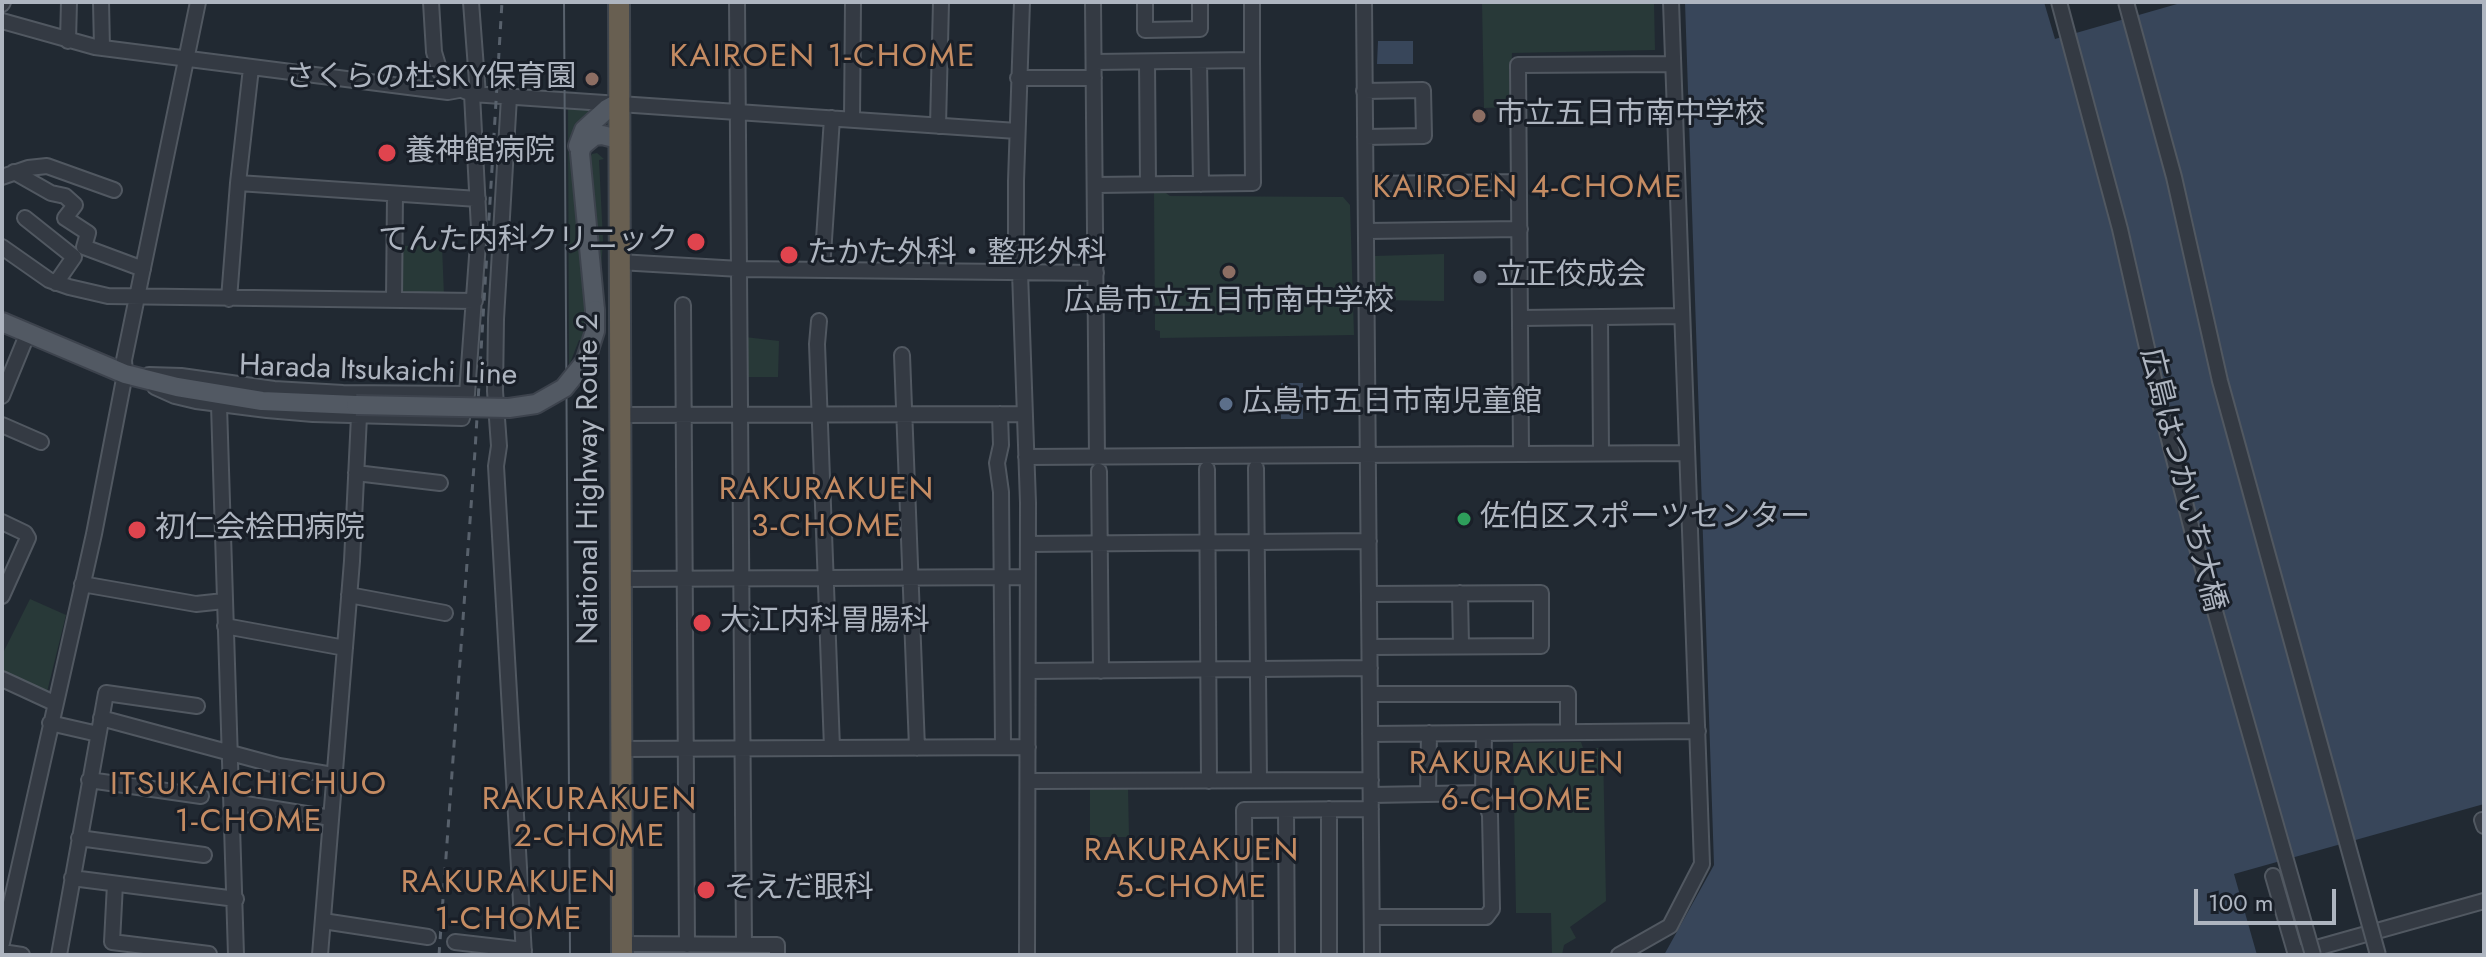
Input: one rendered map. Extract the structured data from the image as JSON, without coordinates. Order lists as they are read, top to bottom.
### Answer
{
  "streets": {
    "highway": ["National Highway Route 2"],
    "main road": ["Harada Itsukaichi Line"],
    "street": ["広島はつかいち大橋"]
  },
  "districts": [
    "KAIROEN 1-CHOME",
    "KAIROEN 4-CHOME",
    "RAKURAKUEN 3-CHOME",
    "RAKURAKUEN 6-CHOME",
    "ITSUKAICHICHUO 1-CHOME",
    "RAKURAKUEN 2-CHOME",
    "RAKURAKUEN 5-CHOME",
    "RAKURAKUEN 1-CHOME"
  ],
  "places": [
    "さくらの杜SKY保育園",
    "市立五日市南中学校",
    "養神館病院",
    "てんた内科クリニック",
    "たかた外科・整形外科",
    "広島市立五日市南中学校",
    "立正佼成会",
    "広島市五日市南児童館",
    "佐伯区スポーツセンター",
    "初仁会桧田病院",
    "大江内科胃腸科",
    "そえだ眼科"
  ],
  "scale_bar": "100 m"
}
